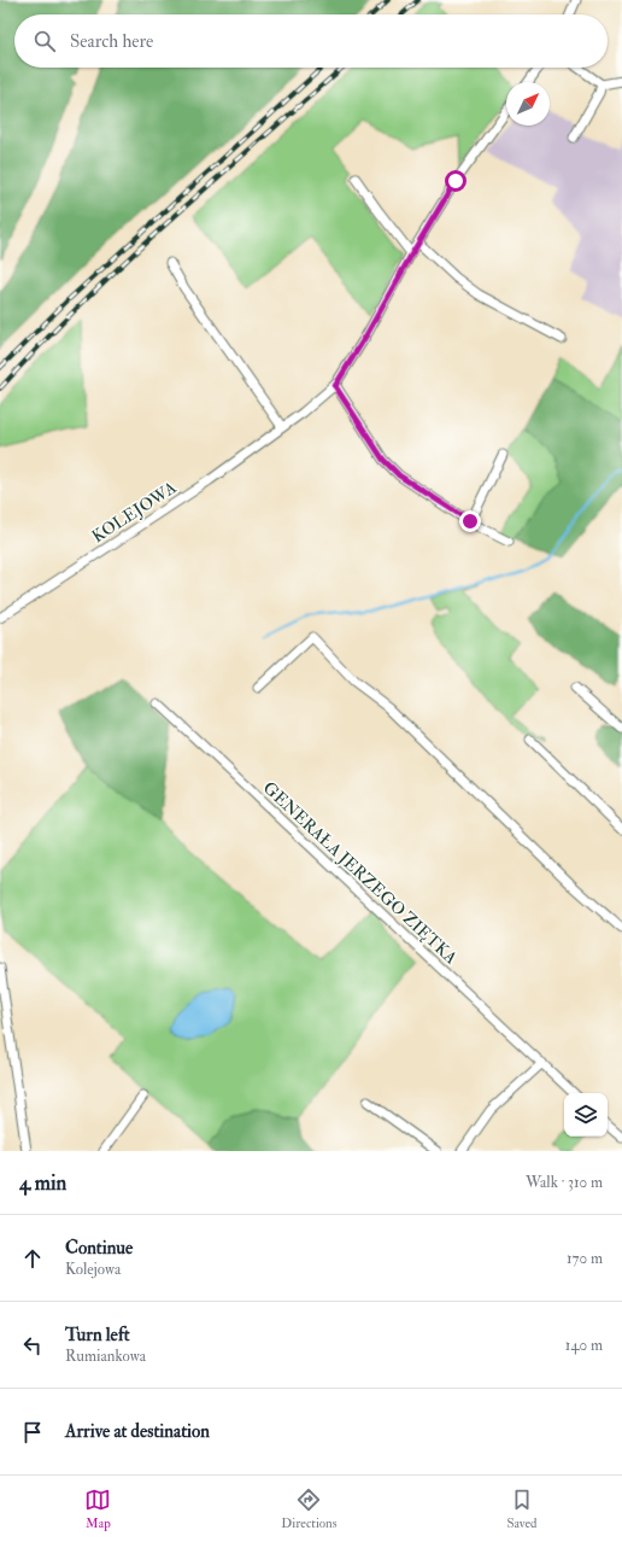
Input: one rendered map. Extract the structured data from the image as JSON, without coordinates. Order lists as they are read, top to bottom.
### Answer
{
  "streets": {
    "street": ["KOLEJOWA", "GENERAŁA JERZEGO ZIĘTKA"]
  },
  "north": "top right",
  "page": {
    "search": "Search here",
    "heading": ["4 min", "Walk · 310 m"],
    "list": [
      ["Continue", "Kolejowa", "170 m"],
      ["Turn left", "Rumiankowa", "140 m"],
      "Arrive at destination"
    ],
    "nav": ["Map", "Directions", "Saved"]
  }
}
